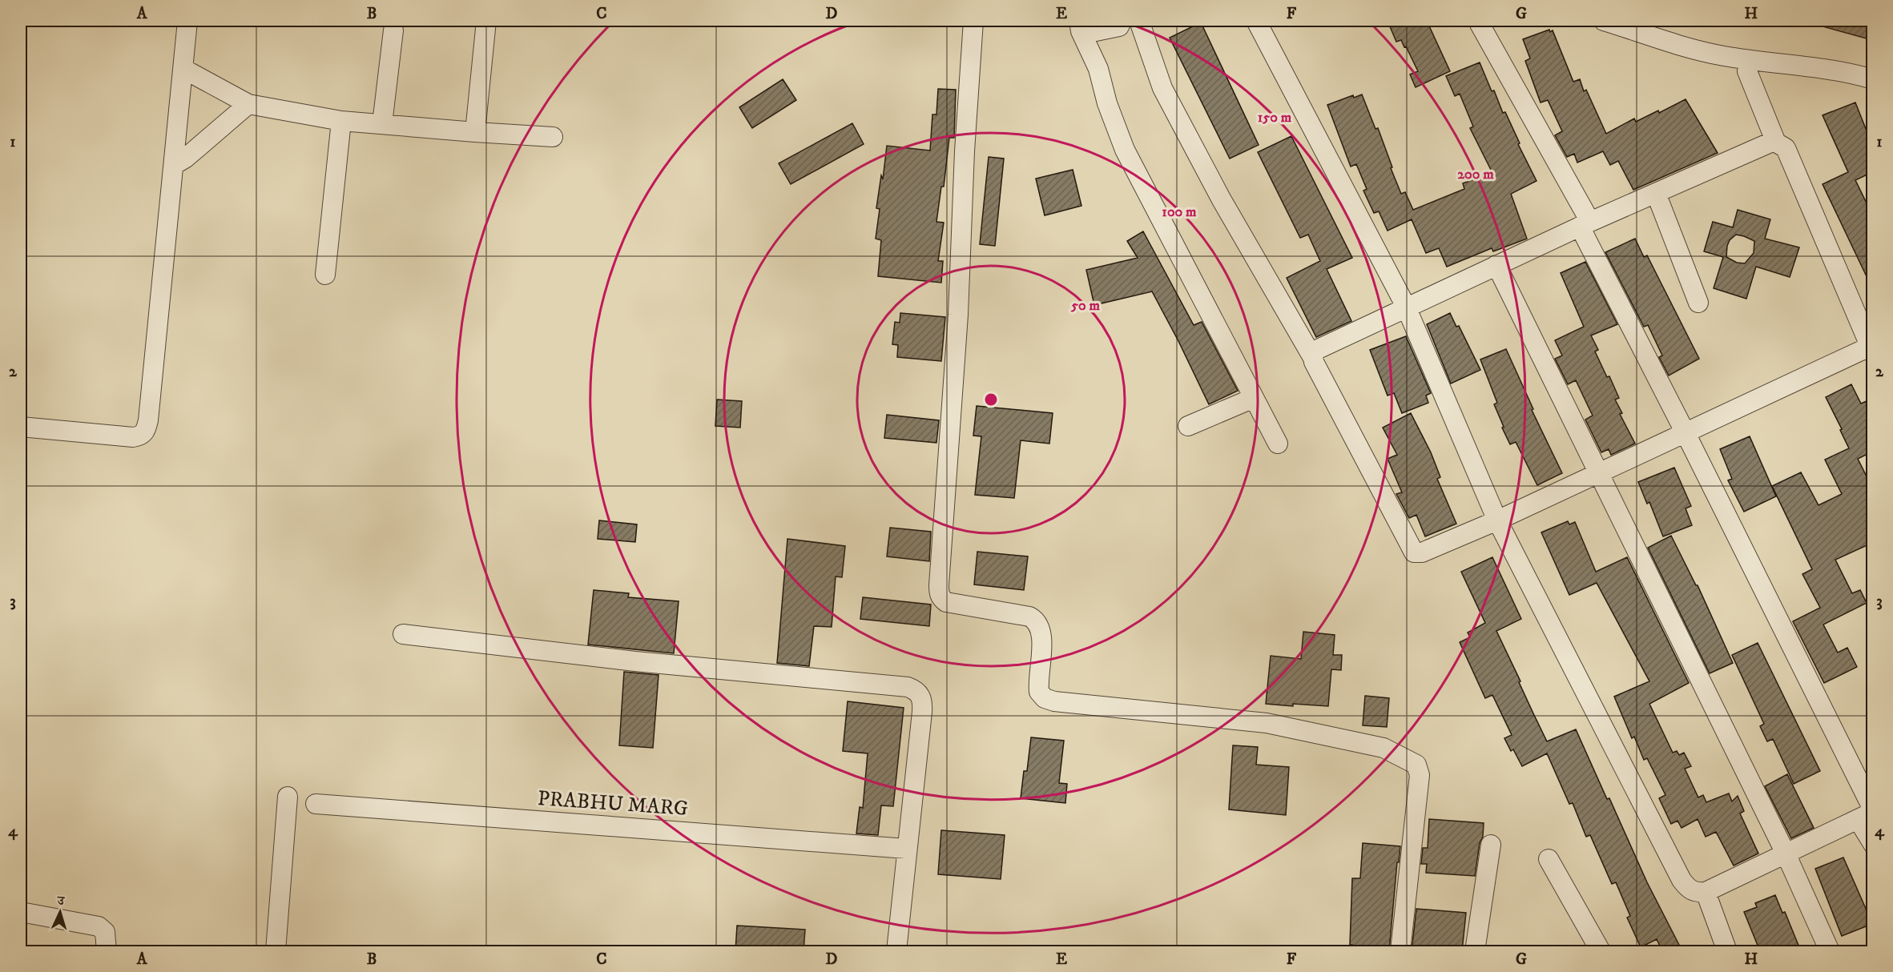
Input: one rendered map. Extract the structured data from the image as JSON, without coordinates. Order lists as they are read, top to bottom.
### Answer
{
  "streets": {
    "street": ["PRABHU MARG"]
  },
  "north": "top",
  "grid": {
    "columns": [
      "A",
      "B",
      "C",
      "D",
      "E",
      "F",
      "G",
      "H"
    ],
    "rows": [
      "1",
      "2",
      "3",
      "4"
    ]
  },
  "rings": [
    "150 m",
    "200 m",
    "100 m",
    "50 m"
  ]
}
